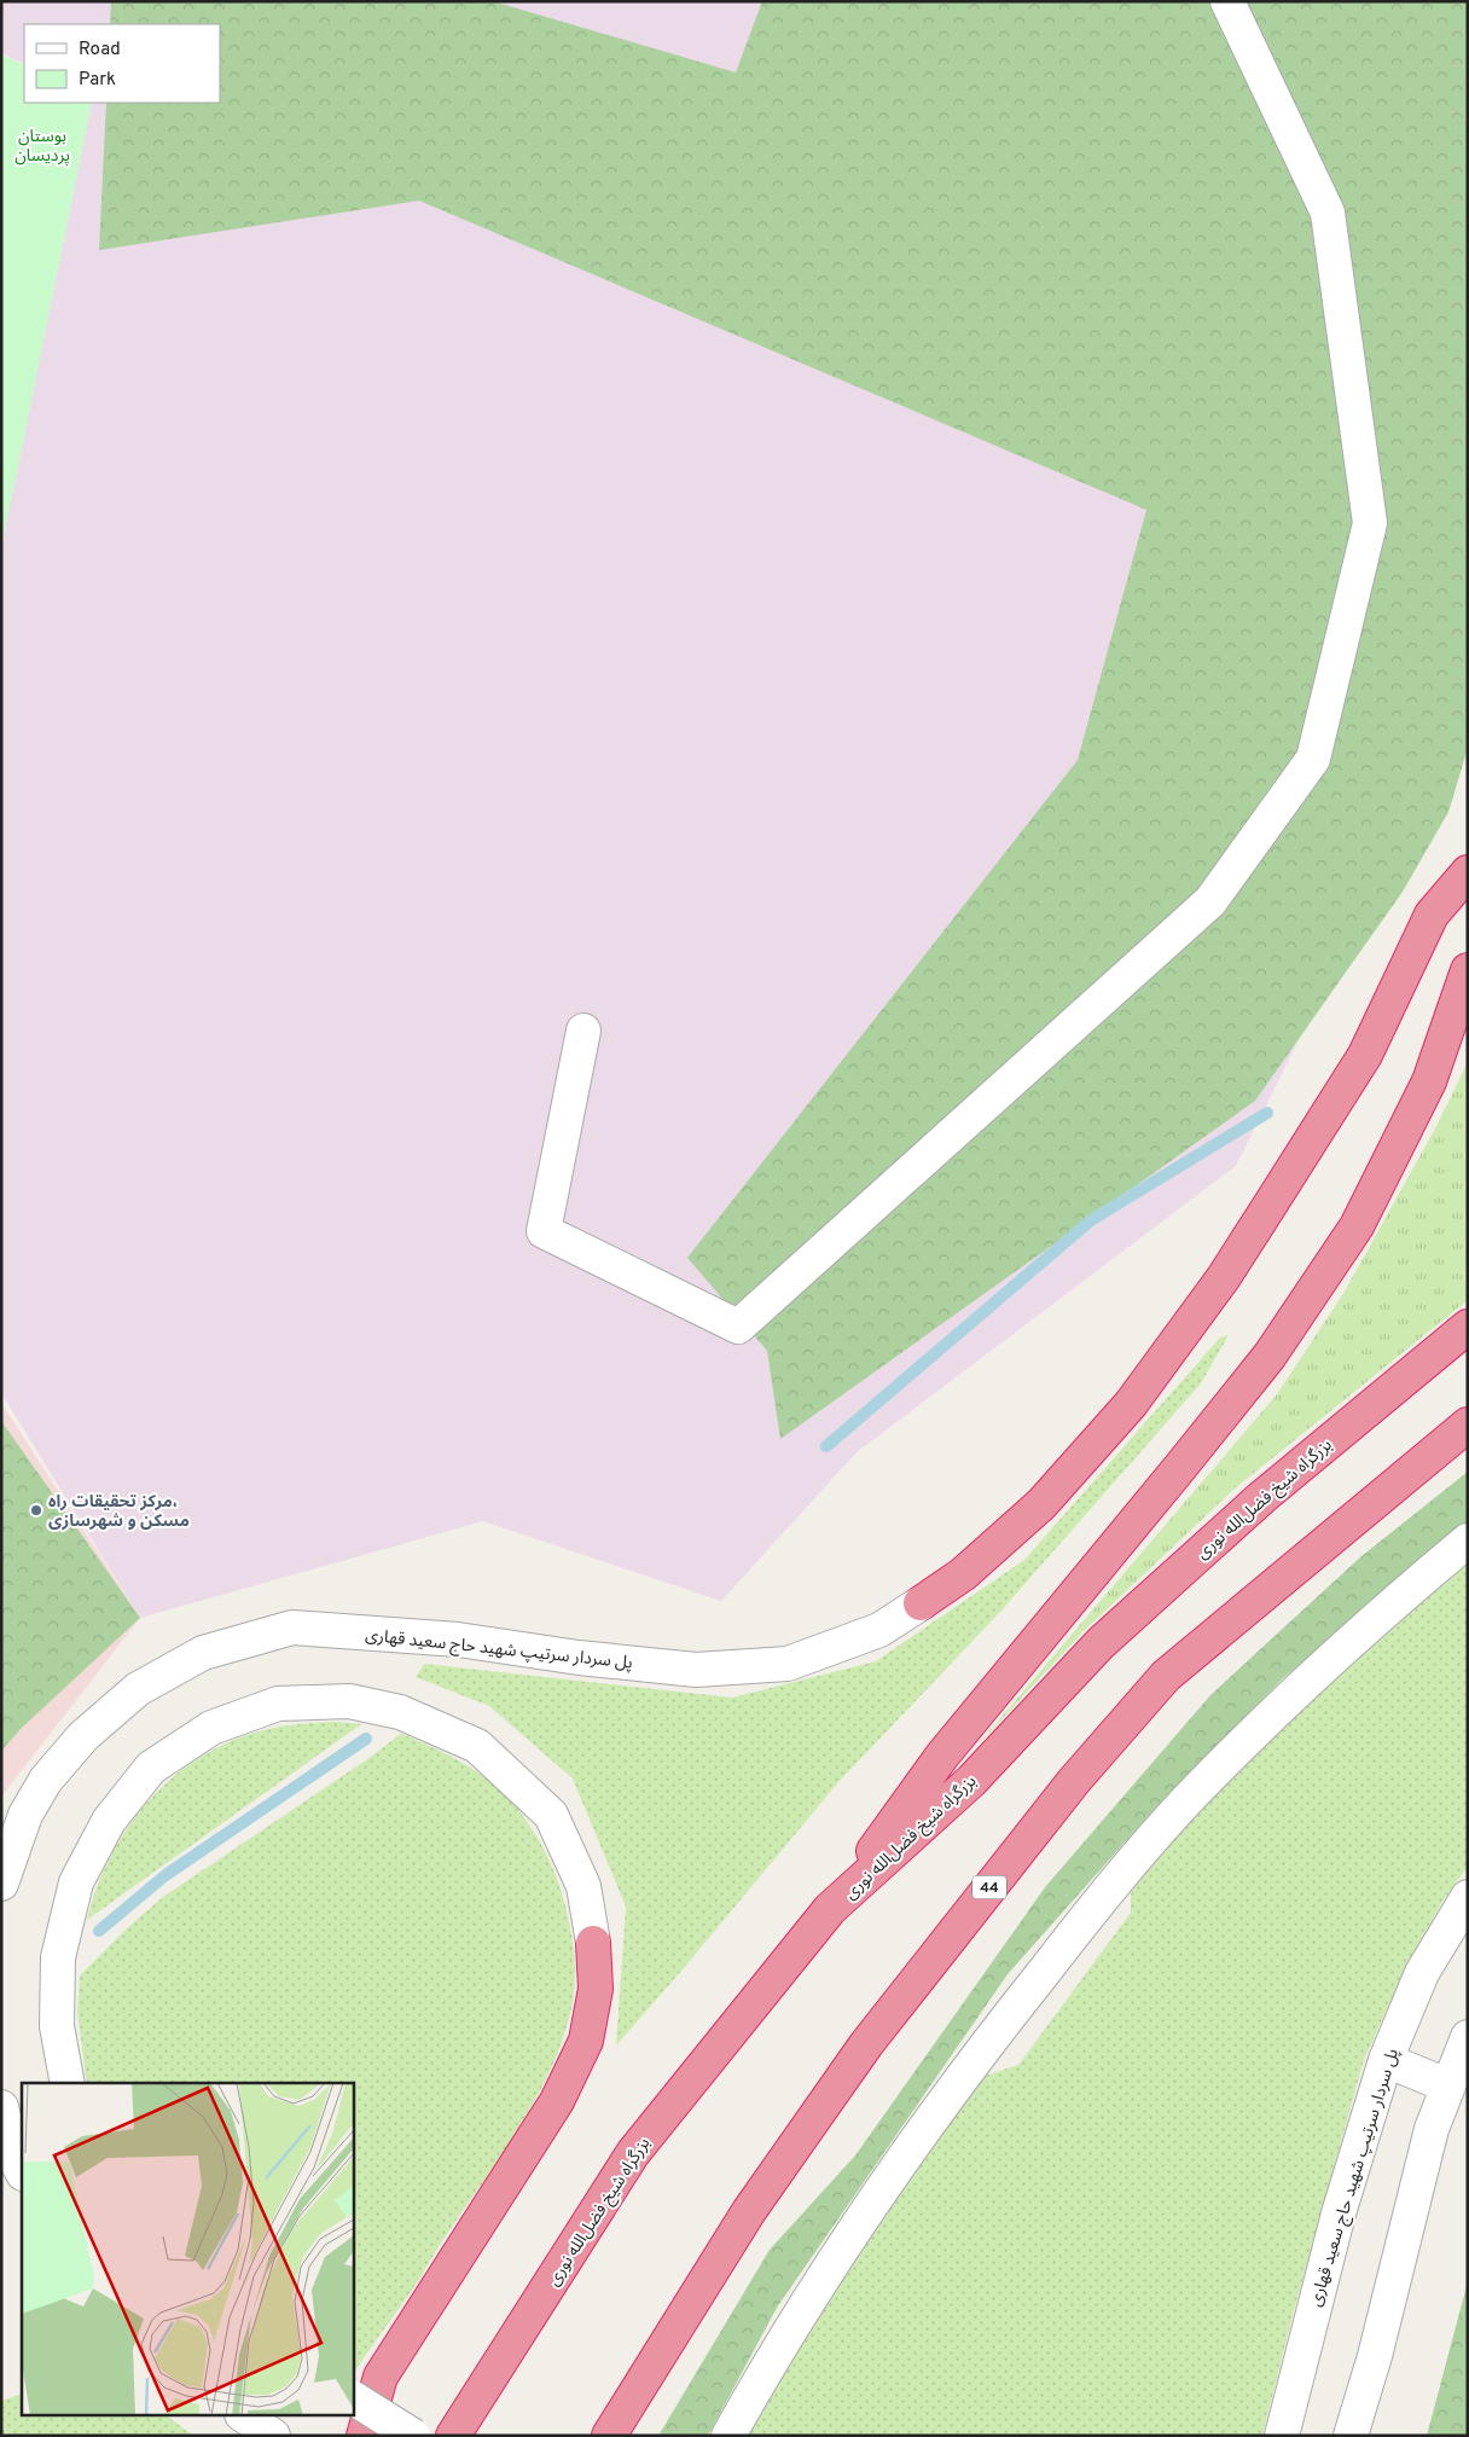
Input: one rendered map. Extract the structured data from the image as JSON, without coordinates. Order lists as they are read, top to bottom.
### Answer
{
  "streets": {
    "highway": ["بزرگراه شیخ فضل‌الله نوری", "44"],
    "street": ["پل سردار سرتیپ شهید حاج سعید قهاری"]
  },
  "parks": ["بوستان پردیسان"],
  "places": ["مرکز تحقیقات راه، مسکن و شهرسازی"],
  "legend": ["Road", "Park"]
}
